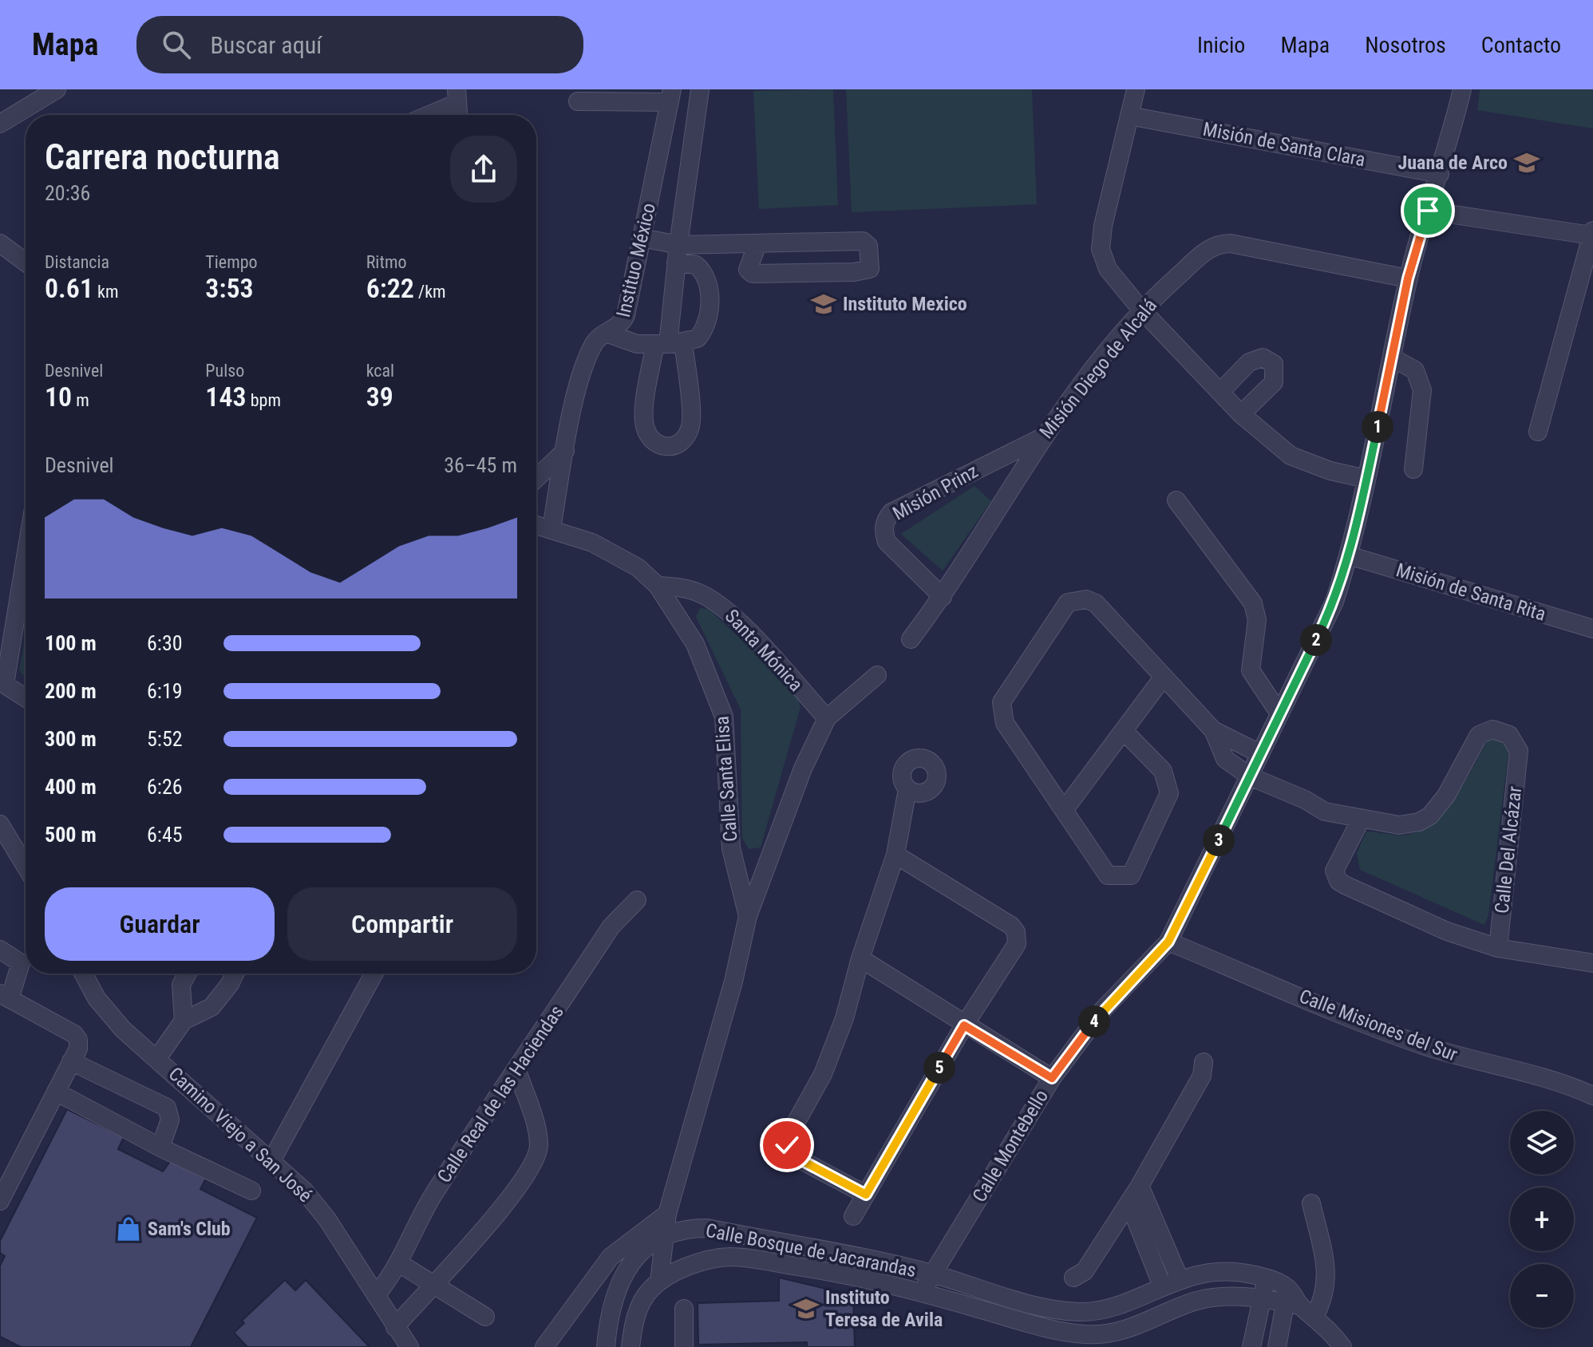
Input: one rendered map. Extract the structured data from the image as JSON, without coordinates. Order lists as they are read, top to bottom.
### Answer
{
  "streets": {
    "street": [
      "Misión de Santa Clara",
      "Instituo México",
      "Misión Diego de Alcalá",
      "Misión Prinz",
      "Misión de Santa Rita",
      "Santa Mónica",
      "Calle Santa Elisa",
      "Calle Del Alcázar",
      "Calle Misiones del Sur",
      "Calle Real de las Haciendas",
      "Camino Viejo a San José",
      "Calle Montebello",
      "Calle Bosque de Jacarandas"
    ]
  },
  "crossings": [
    ["Misión de Santa Clara", "Calle Montebello"],
    ["Instituo México", "Calle Santa Elisa"],
    ["Misión Diego de Alcalá", "Misión Prinz"],
    ["Misión Diego de Alcalá", "Calle Montebello"],
    ["Misión de Santa Rita", "Calle Montebello"],
    ["Santa Mónica", "Calle Santa Elisa"],
    ["Calle Misiones del Sur", "Calle Montebello"],
    ["Calle Real de las Haciendas", "Camino Viejo a San José"],
    ["Calle Montebello", "Calle Bosque de Jacarandas"]
  ],
  "places": {
    "school or university": ["Juana de Arco", "Instituto Mexico", "Instituto Teresa de Avila"],
    "shop": ["Sam's Club"]
  },
  "page": {
    "header": "Mapa",
    "search": "Buscar aquí",
    "nav": [
      "Inicio",
      "Mapa",
      "Nosotros",
      "Contacto"
    ],
    "heading": ["Carrera nocturna", "20:36"],
    "stats": [
      ["Distancia", "0.61 km"],
      ["Tiempo", "3:53"],
      ["Ritmo", "6:22 /km"],
      ["Desnivel", "10 m"],
      ["Pulso", "143 bpm"],
      ["kcal", "39"]
    ],
    "pins": [
      "1",
      "2",
      "3",
      "4",
      "5"
    ],
    "chart": ["Desnivel", "36–45 m"],
    "list": [
      {
        "name": "100 m",
        "note": "6:30"
      },
      {
        "name": "200 m",
        "note": "6:19"
      },
      {
        "name": "300 m",
        "note": "5:52"
      },
      {
        "name": "400 m",
        "note": "6:26"
      },
      {
        "name": "500 m",
        "note": "6:45"
      }
    ],
    "buttons": ["Guardar", "Compartir"],
    "map_buttons": ["+", "−"]
  }
}
